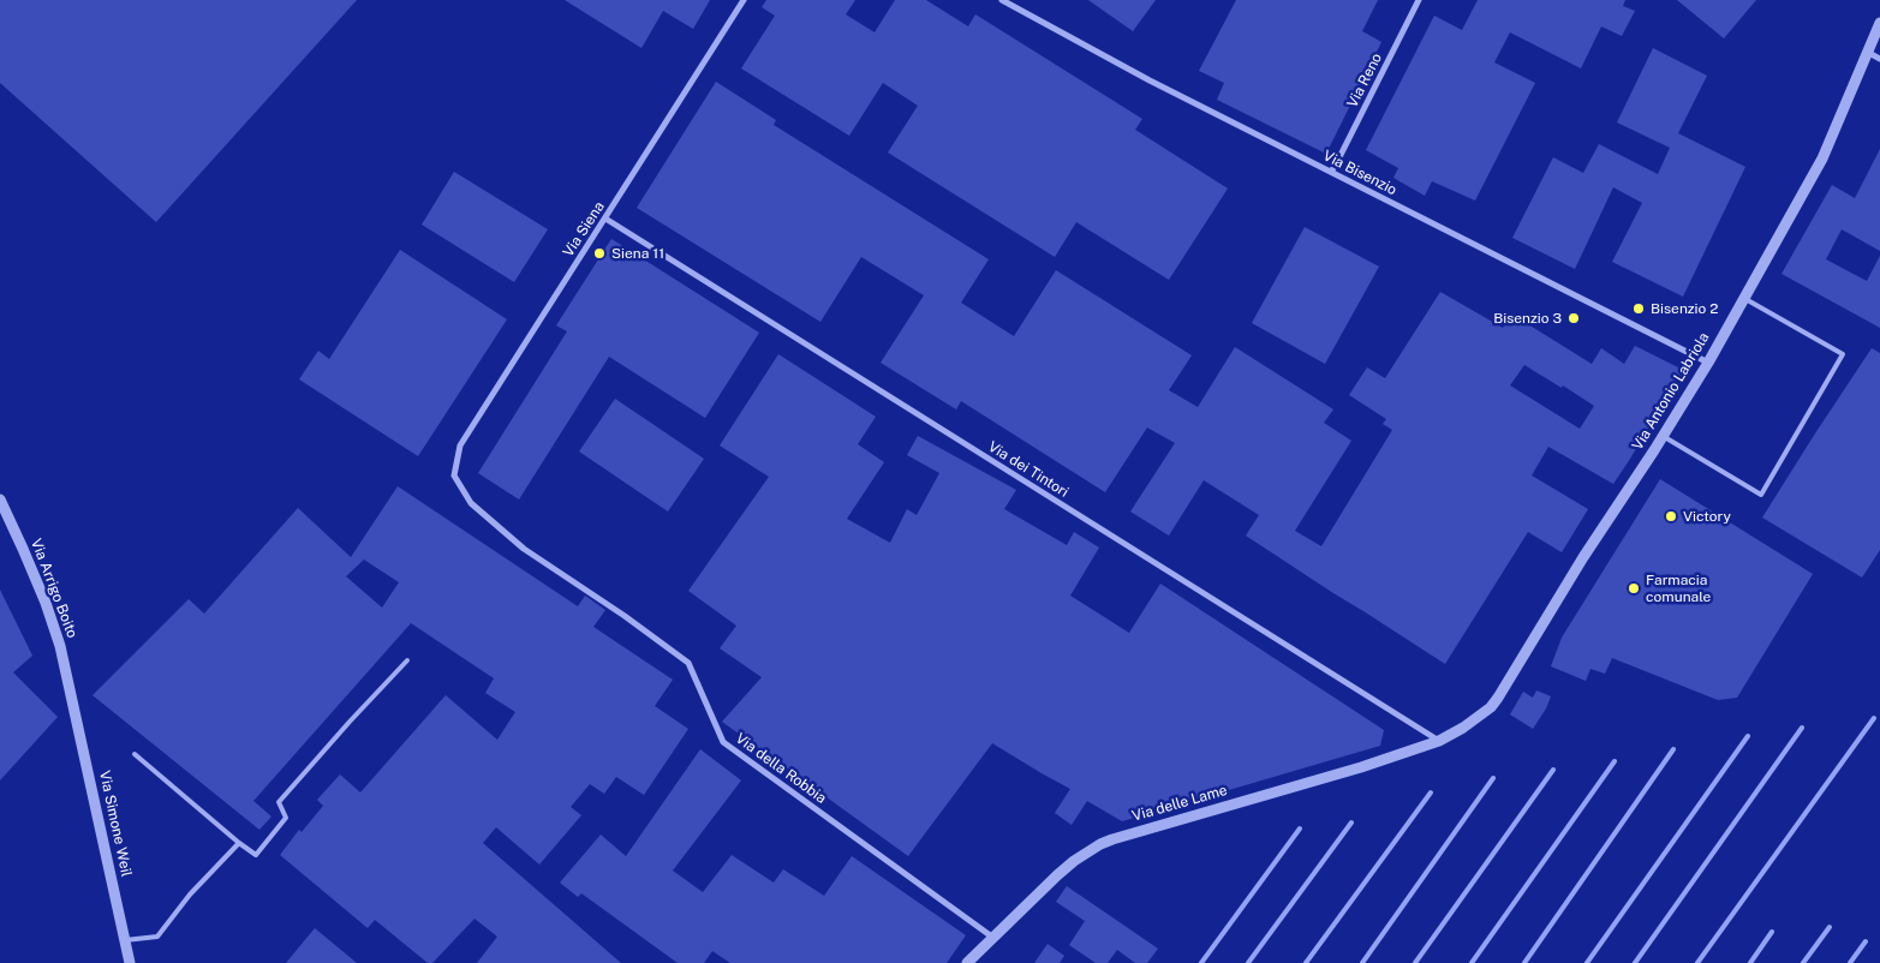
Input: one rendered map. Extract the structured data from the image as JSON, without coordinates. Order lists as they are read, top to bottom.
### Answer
{
  "streets": {
    "street": [
      "Via Reno",
      "Via Bisenzio",
      "Via Siena",
      "Via Antonio Labriola",
      "Via dei Tintori",
      "Via Arrigo Boito",
      "Via della Robbia",
      "Via delle Lame",
      "Via Simone Weil"
    ]
  },
  "crossings": [
    ["Via Reno", "Via Bisenzio"],
    ["Via Bisenzio", "Via Antonio Labriola"],
    ["Via Siena", "Via dei Tintori"],
    ["Via Siena", "Via della Robbia"],
    ["Via Antonio Labriola", "Via dei Tintori"],
    ["Via Antonio Labriola", "Via delle Lame"],
    ["Via dei Tintori", "Via delle Lame"],
    ["Via Arrigo Boito", "Via Simone Weil"],
    ["Via della Robbia", "Via delle Lame"]
  ],
  "places": [
    "Siena 11",
    "Bisenzio 2",
    "Bisenzio 3",
    "Victory",
    "Farmacia comunale"
  ]
}
